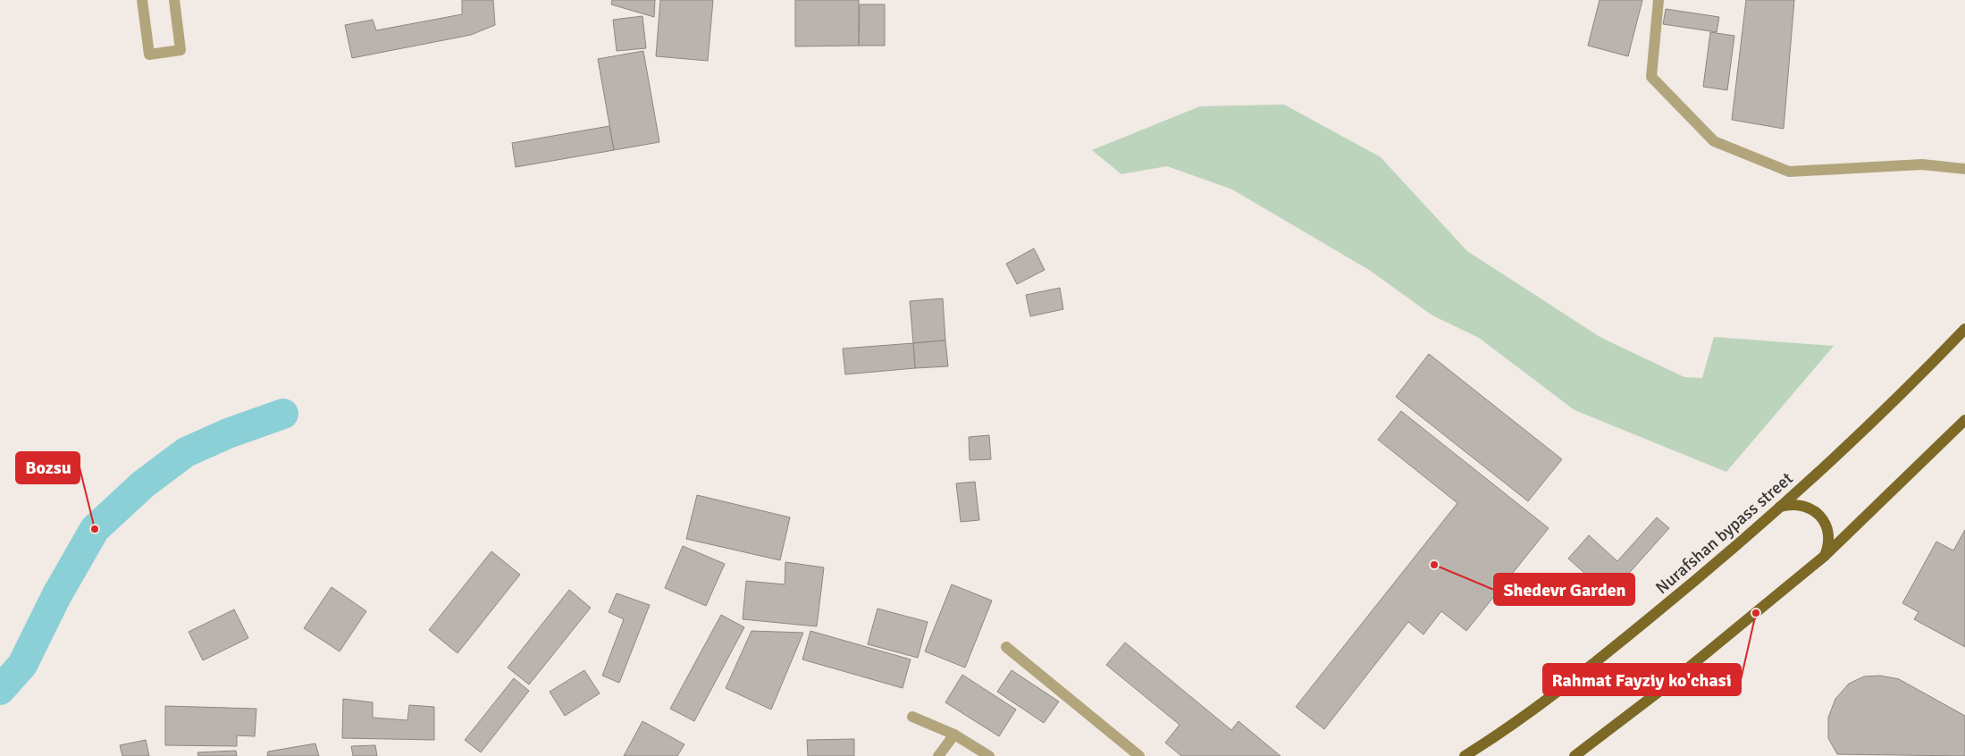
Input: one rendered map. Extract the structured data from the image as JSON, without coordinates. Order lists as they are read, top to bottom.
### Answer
{
  "streets": {
    "main road": ["Nurafshan bypass street"]
  },
  "places": ["Bozsu", "Shedevr Garden", "Rahmat Fayziy ko'chasi"]
}
